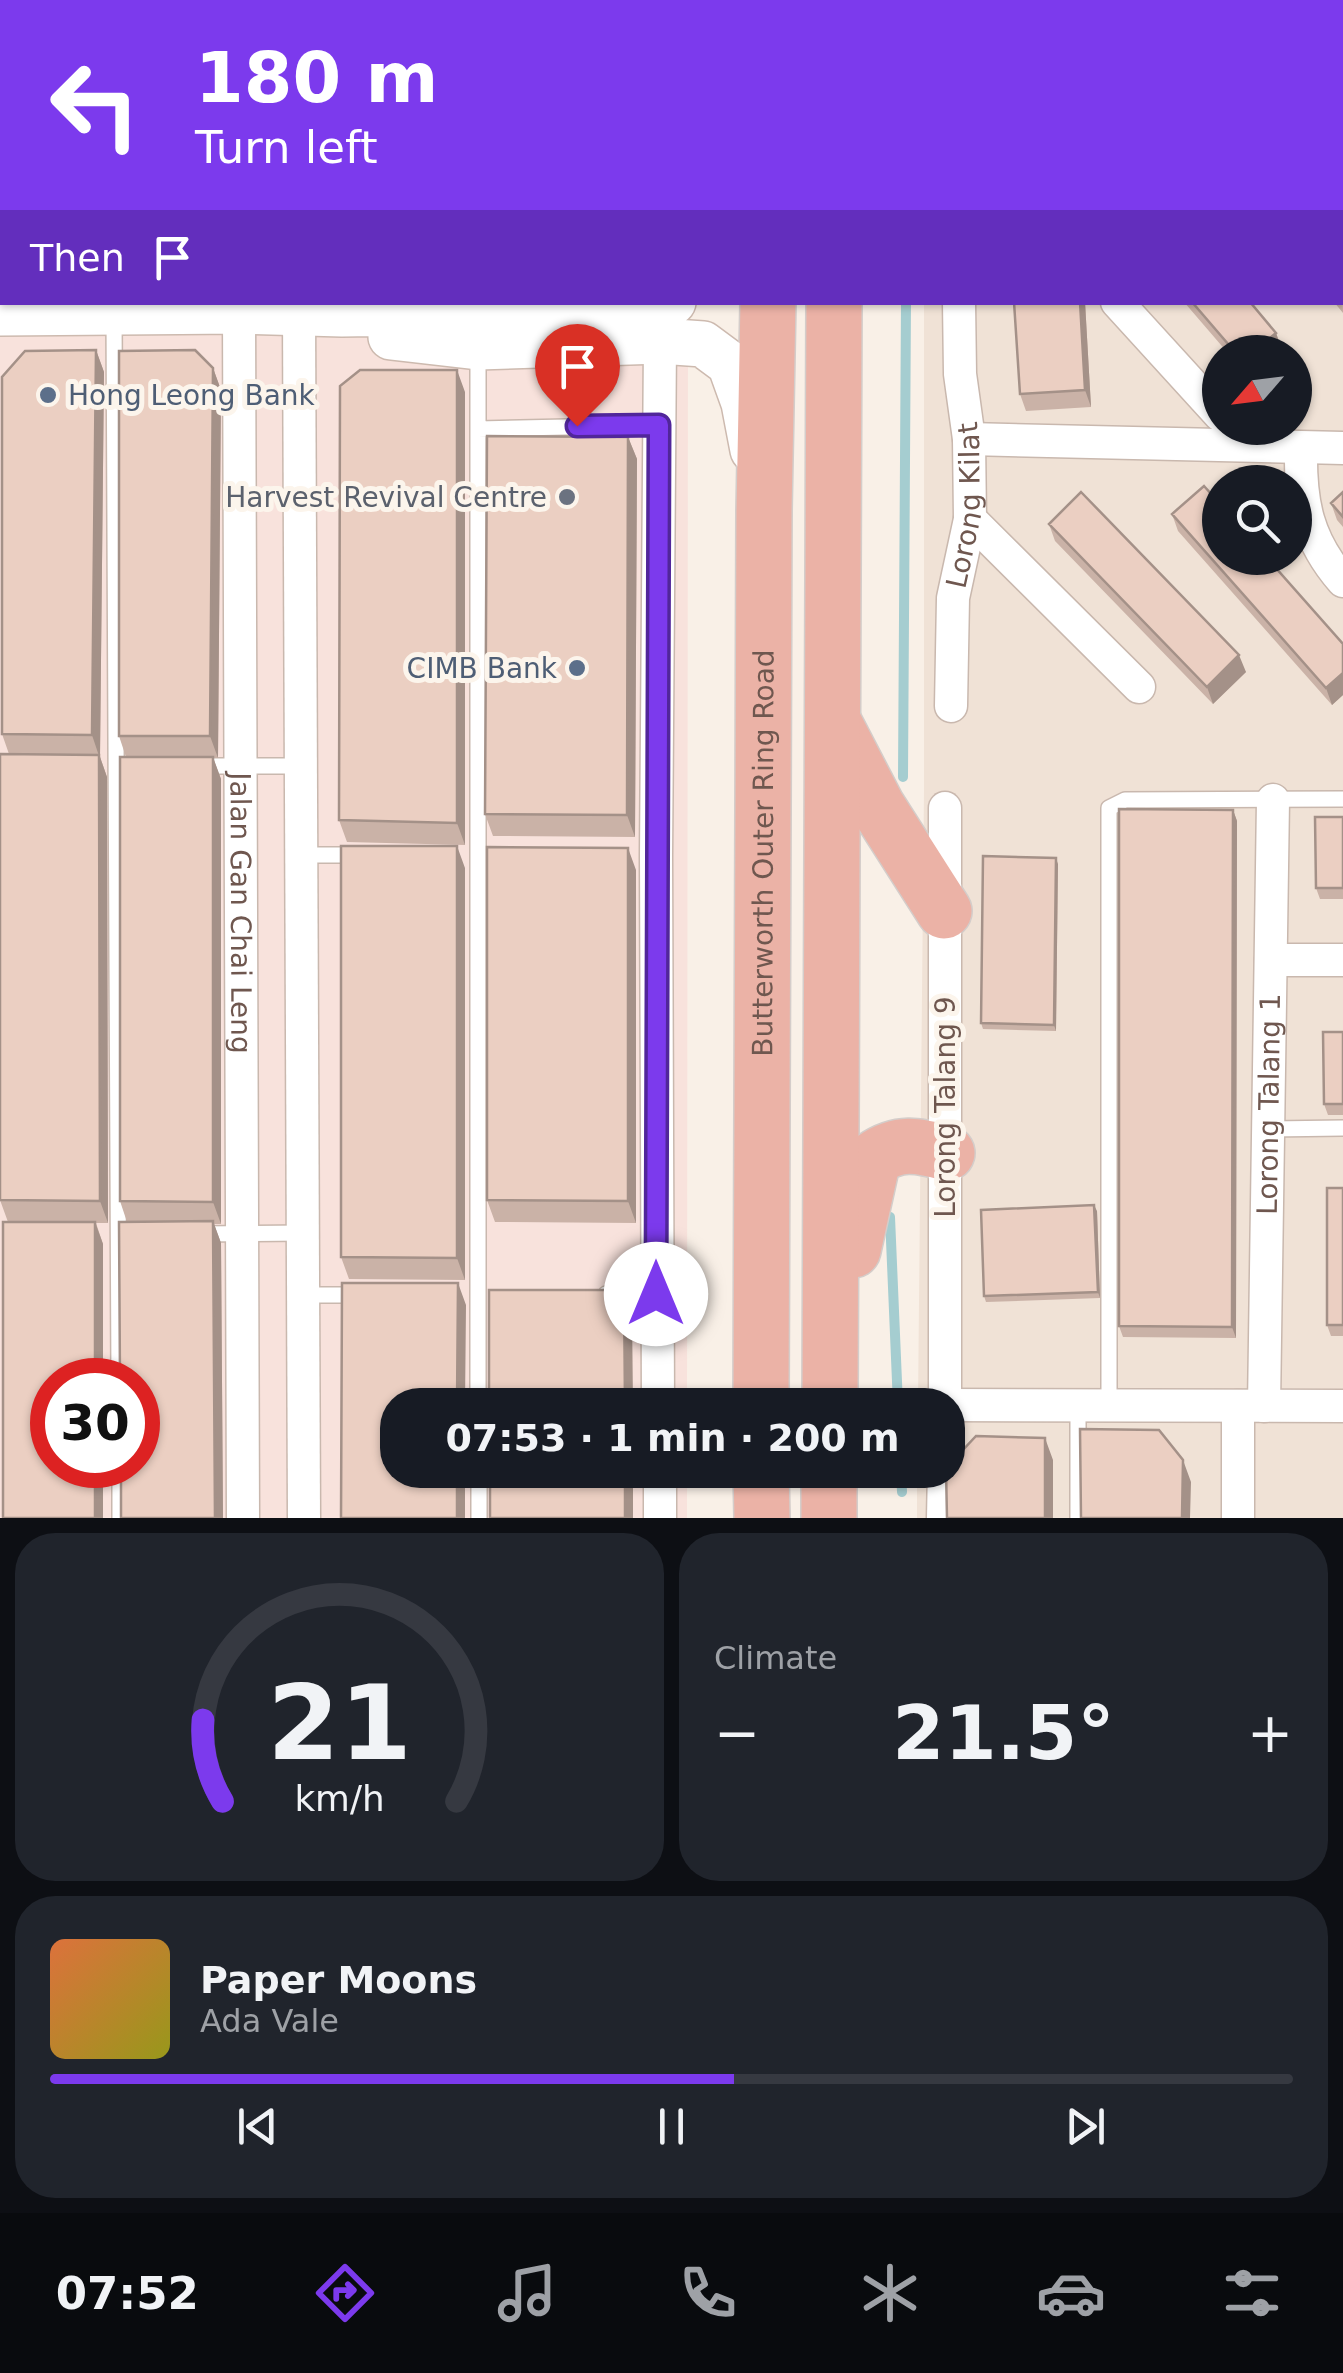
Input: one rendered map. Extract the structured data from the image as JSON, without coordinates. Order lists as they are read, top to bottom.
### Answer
{
  "streets": {
    "highway": ["Butterworth Outer Ring Road"],
    "street": [
      "Lorong Kilat",
      "Jalan Gan Chai Leng",
      "Lorong Talang 1",
      "Lorong Talang 9"
    ]
  },
  "places": ["Hong Leong Bank", "Harvest Revival Centre", "CIMB Bank"],
  "north": "bottom left",
  "page": {
    "turn": ["180 m", "Turn left"],
    "then": "Then",
    "limit": "30",
    "trip": "07:53 · 1 min · 200 m",
    "tile": "Climate",
    "heat": ["−", "21.5°", "+"],
    "song": ["Paper Moons", "Ada Vale"],
    "tabs": "07:52",
    "gauge": ["21", "km/h"]
  }
}
